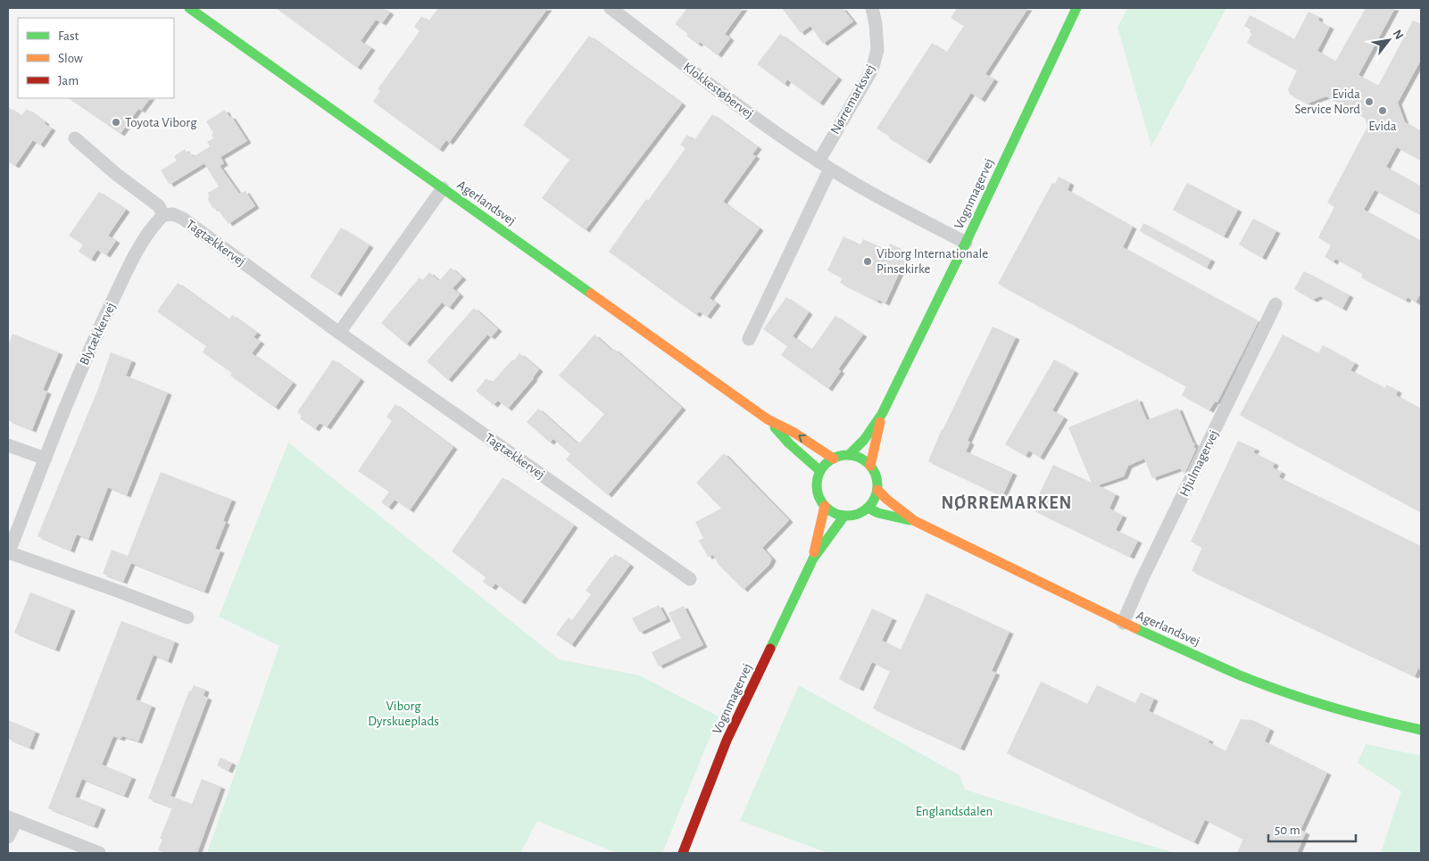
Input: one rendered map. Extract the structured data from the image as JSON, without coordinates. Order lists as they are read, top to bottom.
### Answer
{
  "streets": {
    "street": [
      "Klokkestøbervej",
      "Nørremarksvej",
      "Vognmagervej",
      "Agerlandsvej",
      "Tagtækkervej",
      "Blytækkervej",
      "Hjulmagervej"
    ]
  },
  "crossings": [
    ["Klokkestøbervej", "Nørremarksvej"],
    ["Klokkestøbervej", "Vognmagervej"],
    ["Vognmagervej", "Agerlandsvej"],
    ["Agerlandsvej", "Hjulmagervej"],
    ["Tagtækkervej", "Blytækkervej"]
  ],
  "districts": ["NØRREMARKEN"],
  "parks": ["Viborg Dyrskueplads", "Englandsdalen"],
  "places": [
    "Evida Service Nord",
    "Evida",
    "Toyota Viborg",
    "Viborg Internationale Pinsekirke"
  ],
  "legend": ["Fast", "Slow", "Jam"],
  "scale_bar": "50 m",
  "north": "top right"
}
